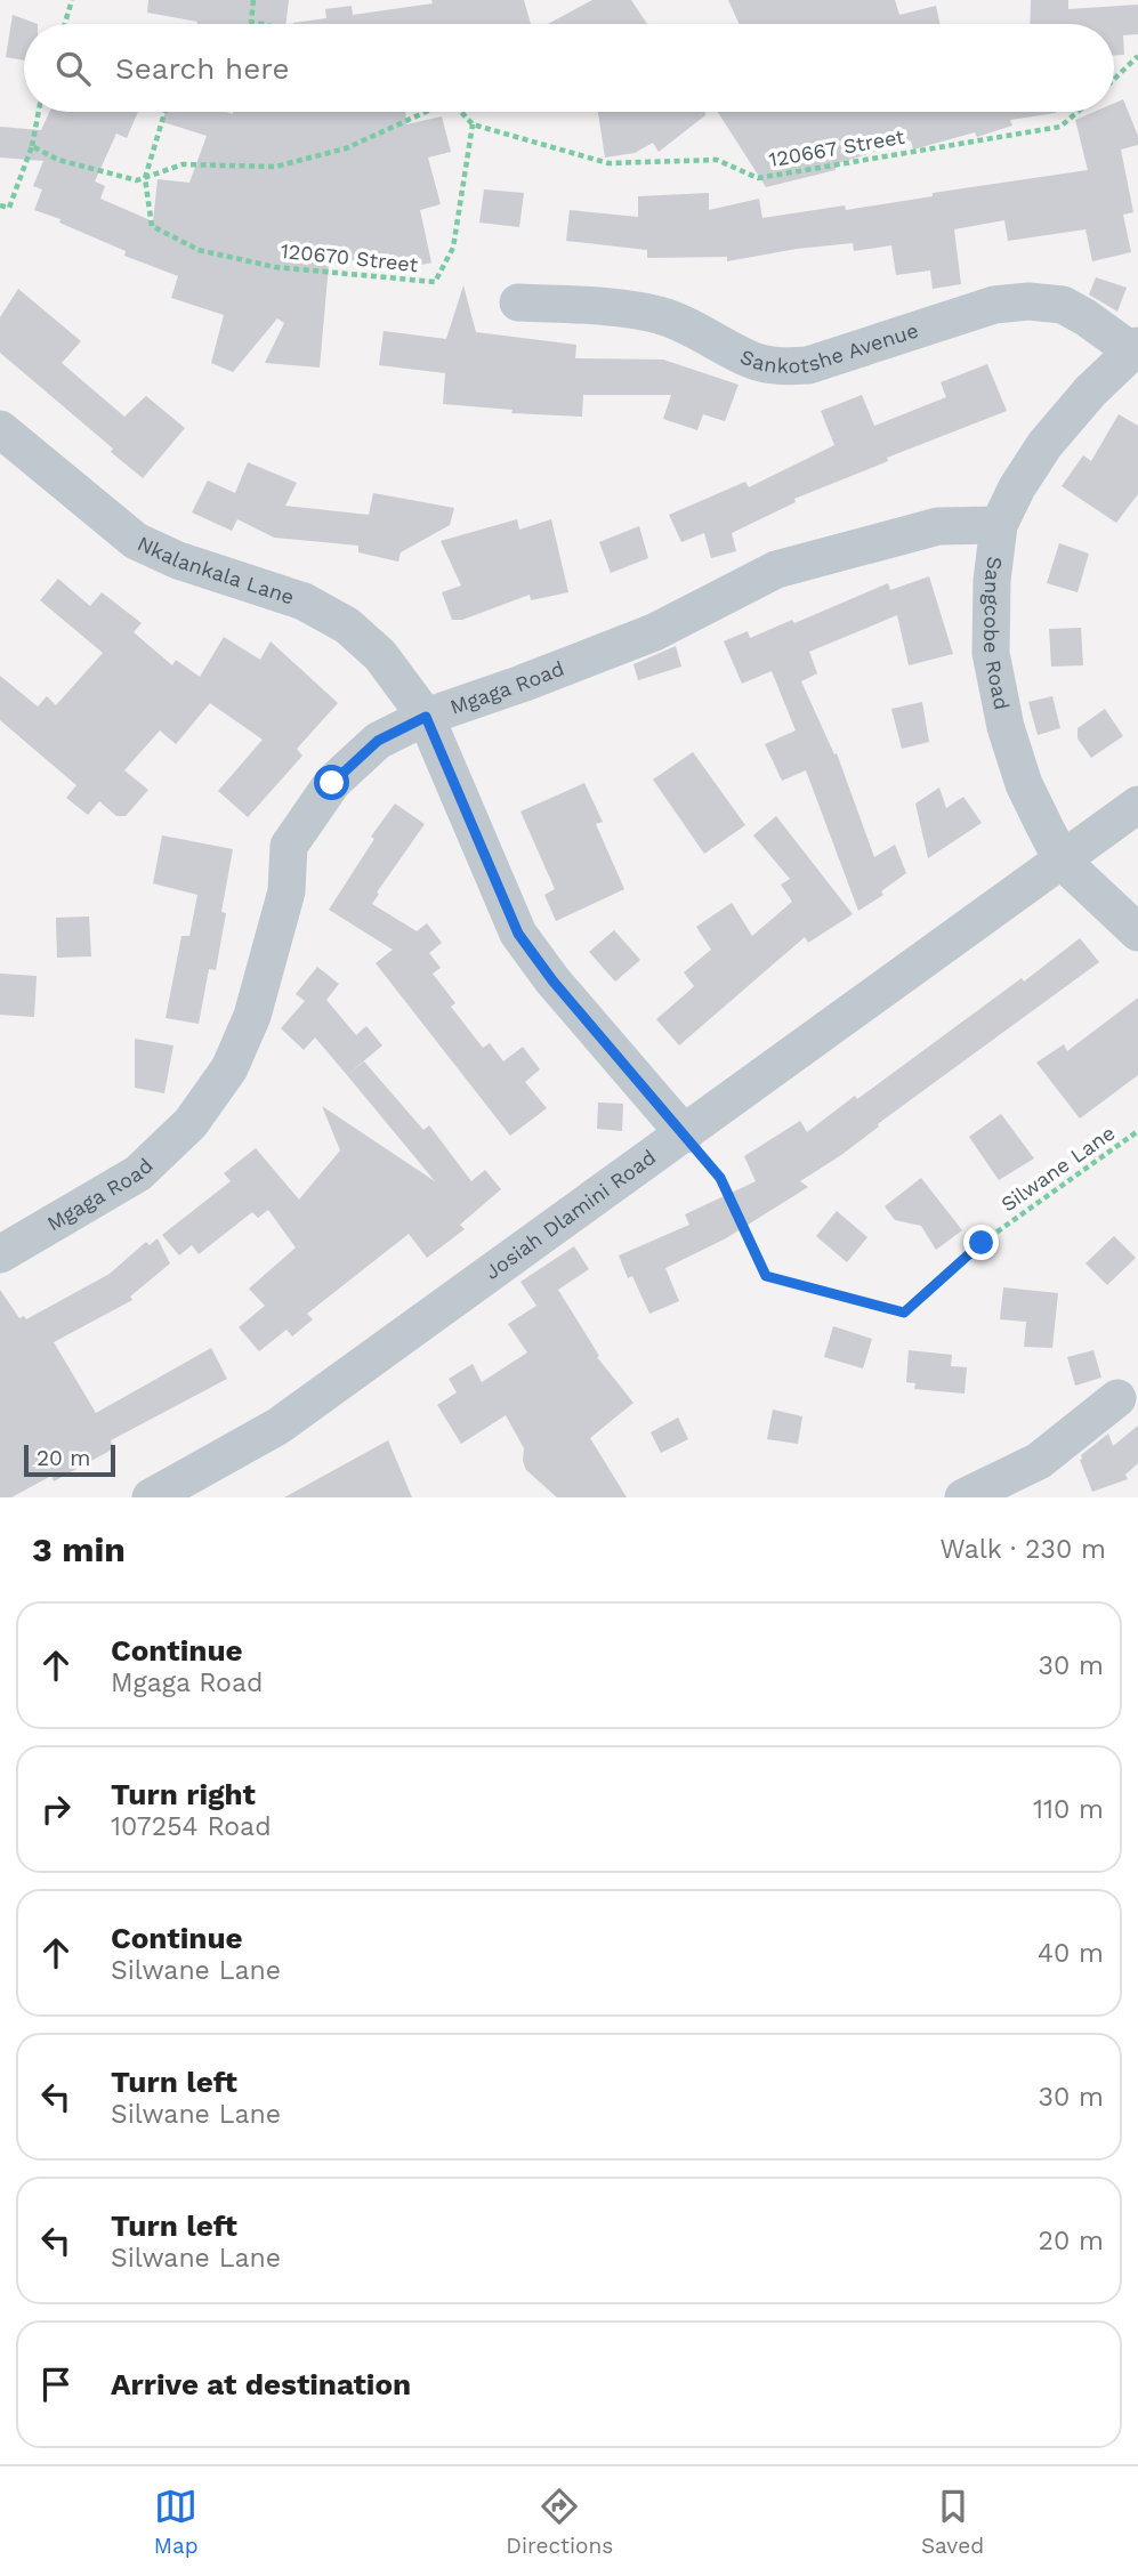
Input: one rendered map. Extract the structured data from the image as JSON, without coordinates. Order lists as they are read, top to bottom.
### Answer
{
  "streets": {
    "street": [
      "Sankotshe Avenue",
      "Nkalankala Lane",
      "Sangcobe Road",
      "Mgaga Road",
      "Josiah Dlamini Road"
    ],
    "path": ["120667 Street", "120670 Street", "Silwane Lane"]
  },
  "crossings": [
    ["120667 Street", "120670 Street"],
    ["Sankotshe Avenue", "Sangcobe Road"],
    ["Nkalankala Lane", "Mgaga Road"],
    ["Nkalankala Lane", "Silwane Lane"],
    ["Nkalankala Lane", "Josiah Dlamini Road"],
    ["Sangcobe Road", "Mgaga Road"],
    ["Sangcobe Road", "Josiah Dlamini Road"],
    ["Silwane Lane", "Josiah Dlamini Road"]
  ],
  "scale_bar": "20 m",
  "page": {
    "search": "Search here",
    "scale": "20 m",
    "heading": ["3 min", "Walk · 230 m"],
    "list": [
      ["Continue", "Mgaga Road", "30 m"],
      ["Turn right", "107254 Road", "110 m"],
      ["Continue", "Silwane Lane", "40 m"],
      ["Turn left", "Silwane Lane", "30 m"],
      ["Turn left", "Silwane Lane", "20 m"],
      "Arrive at destination"
    ],
    "nav": ["Map", "Directions", "Saved"]
  }
}
